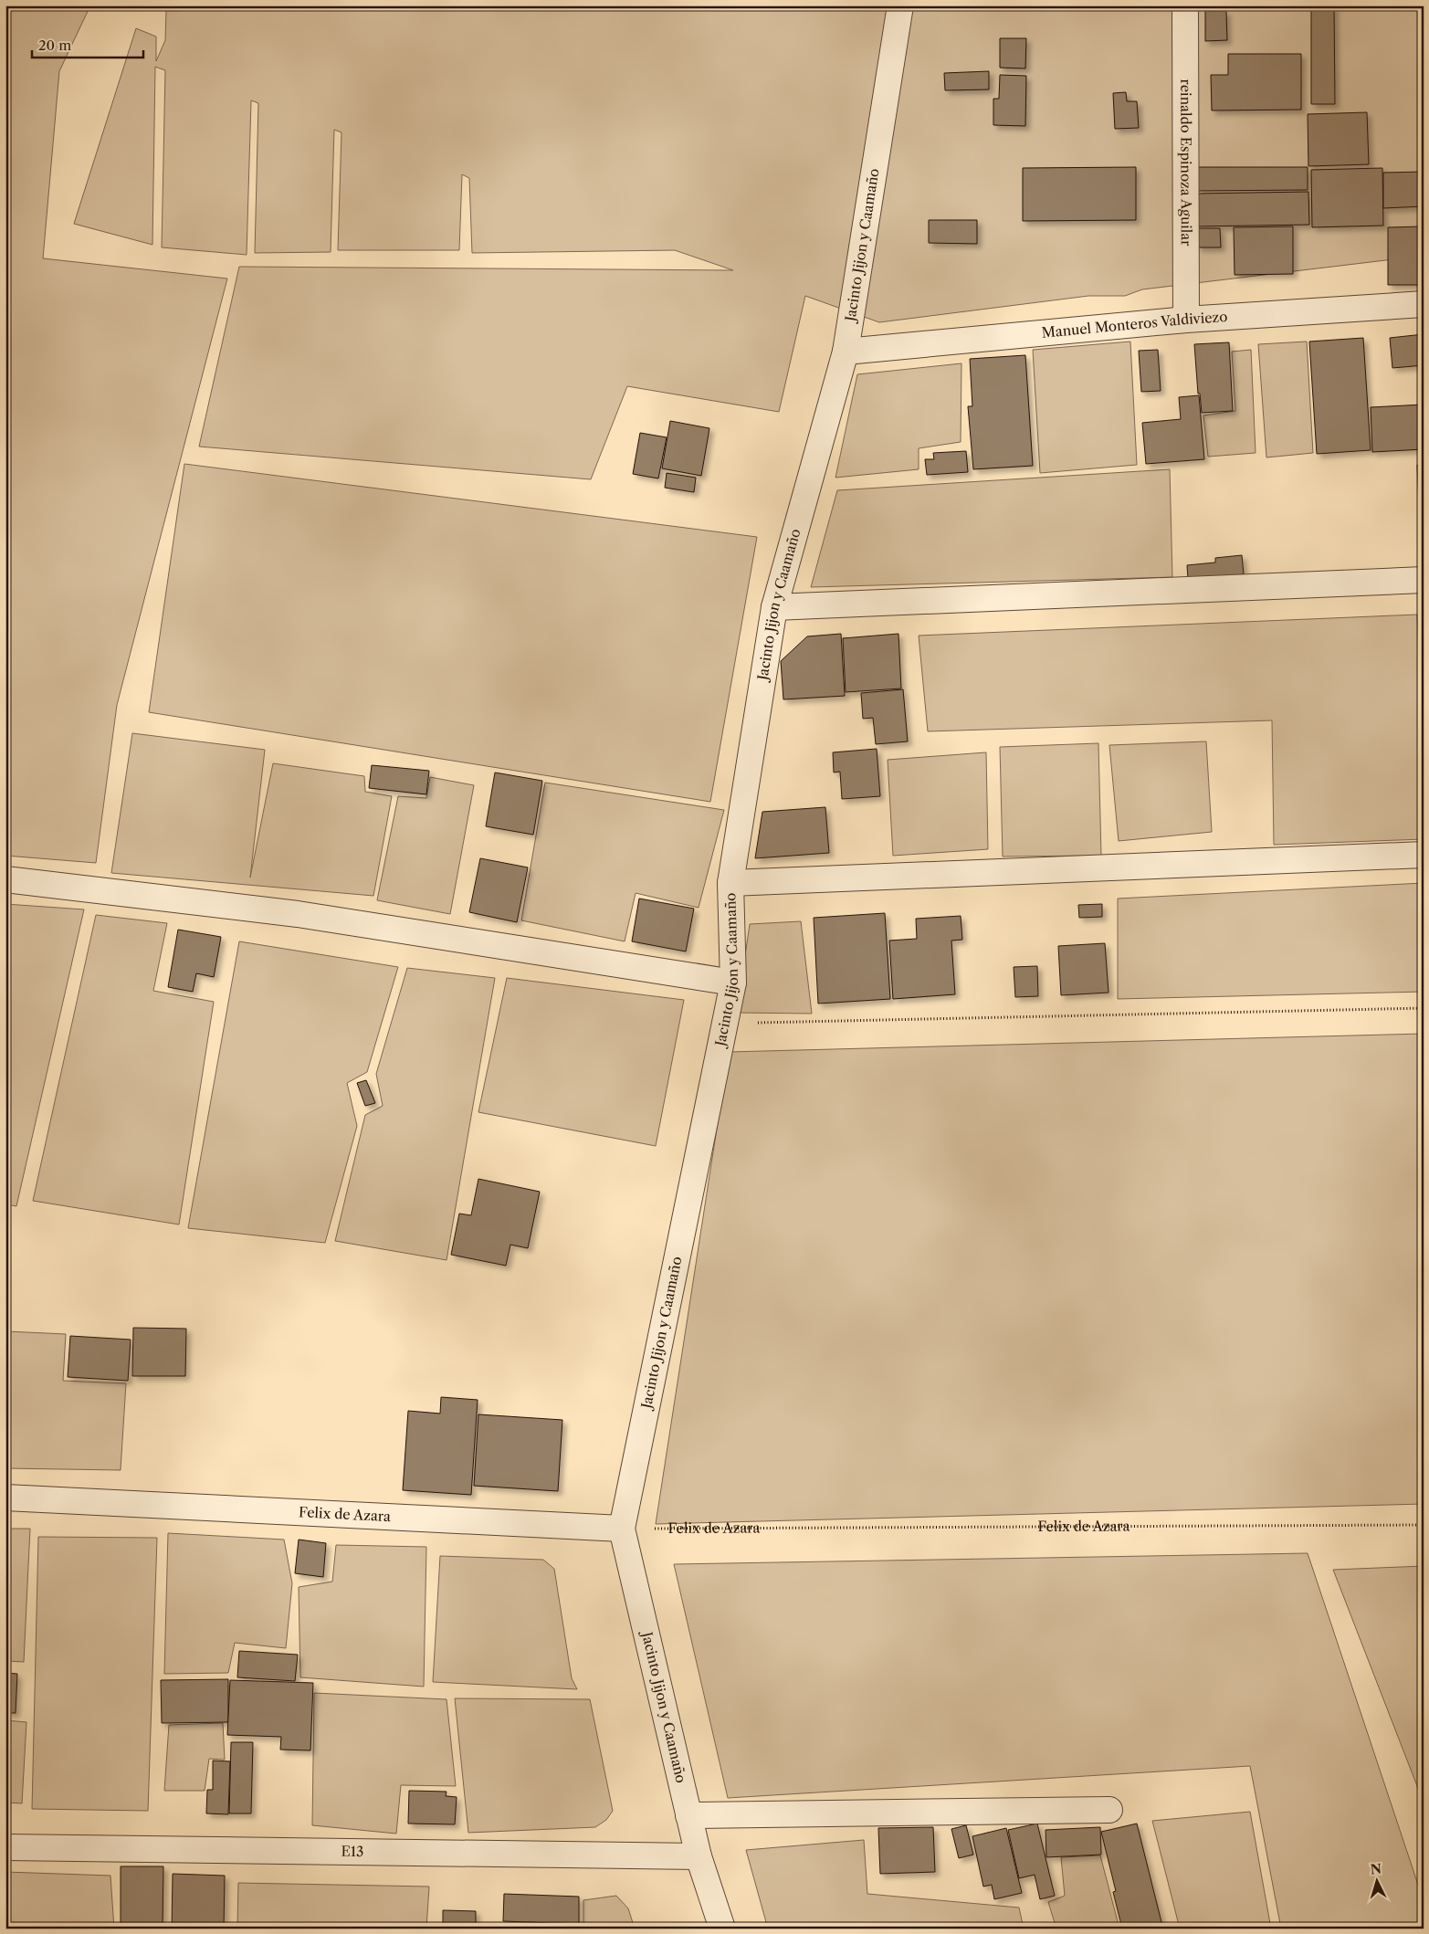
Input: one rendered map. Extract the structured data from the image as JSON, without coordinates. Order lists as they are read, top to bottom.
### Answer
{
  "streets": {
    "street": [
      "reinaldo Espinoza Aguilar",
      "Jacinto Jijon y Caamaño",
      "Manuel Monteros Valdiviezo",
      "Felix de Azara",
      "E13"
    ]
  },
  "crossings": [
    ["reinaldo Espinoza Aguilar", "Manuel Monteros Valdiviezo"],
    ["Jacinto Jijon y Caamaño", "Manuel Monteros Valdiviezo"],
    ["Jacinto Jijon y Caamaño", "Felix de Azara"],
    ["Jacinto Jijon y Caamaño", "E13"]
  ],
  "scale_bar": "20 m",
  "north": "top"
}
